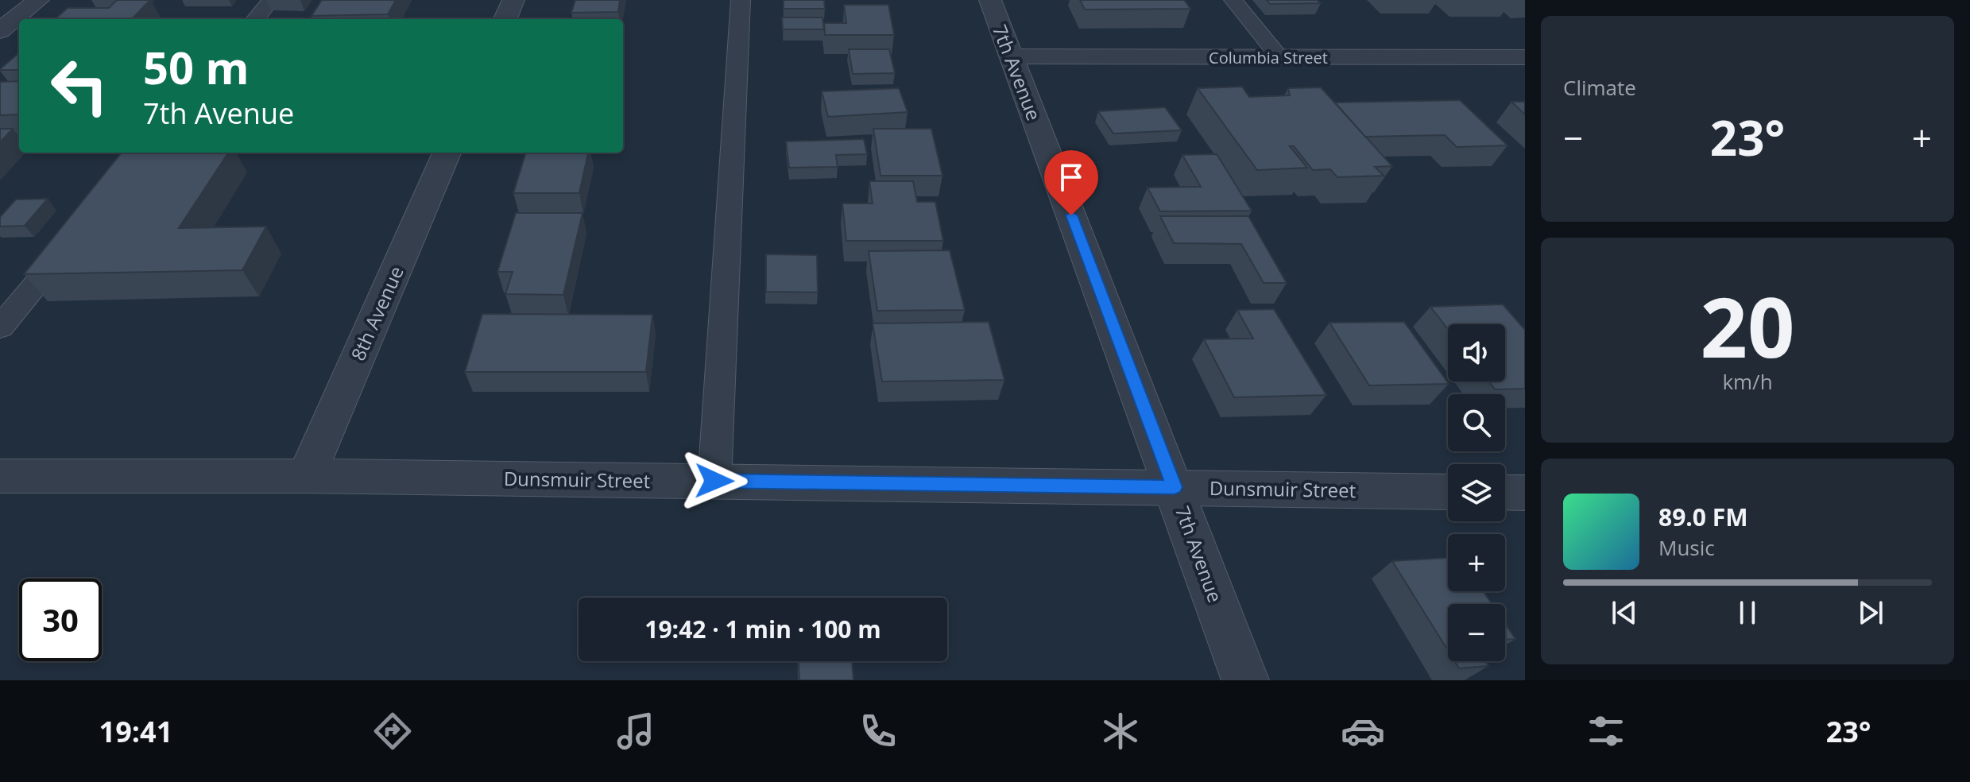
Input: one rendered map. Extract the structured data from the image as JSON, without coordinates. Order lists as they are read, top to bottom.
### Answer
{
  "streets": {
    "street": [
      "Columbia Street",
      "7th Avenue",
      "8th Avenue",
      "Dunsmuir Street"
    ]
  },
  "crossings": [
    ["Columbia Street", "7th Avenue"],
    ["7th Avenue", "Dunsmuir Street"],
    ["8th Avenue", "Dunsmuir Street"]
  ],
  "page": {
    "tile": [
      "Climate",
      ["20", "km/h"]
    ],
    "turn": ["50 m", "7th Avenue"],
    "heat": ["−", "23°", "+"],
    "map_buttons": ["+", "−"],
    "song": ["89.0 FM", "Music"],
    "limit": "30",
    "trip": "19:42 · 1 min · 100 m",
    "tabs": ["19:41", "23°"]
  }
}
